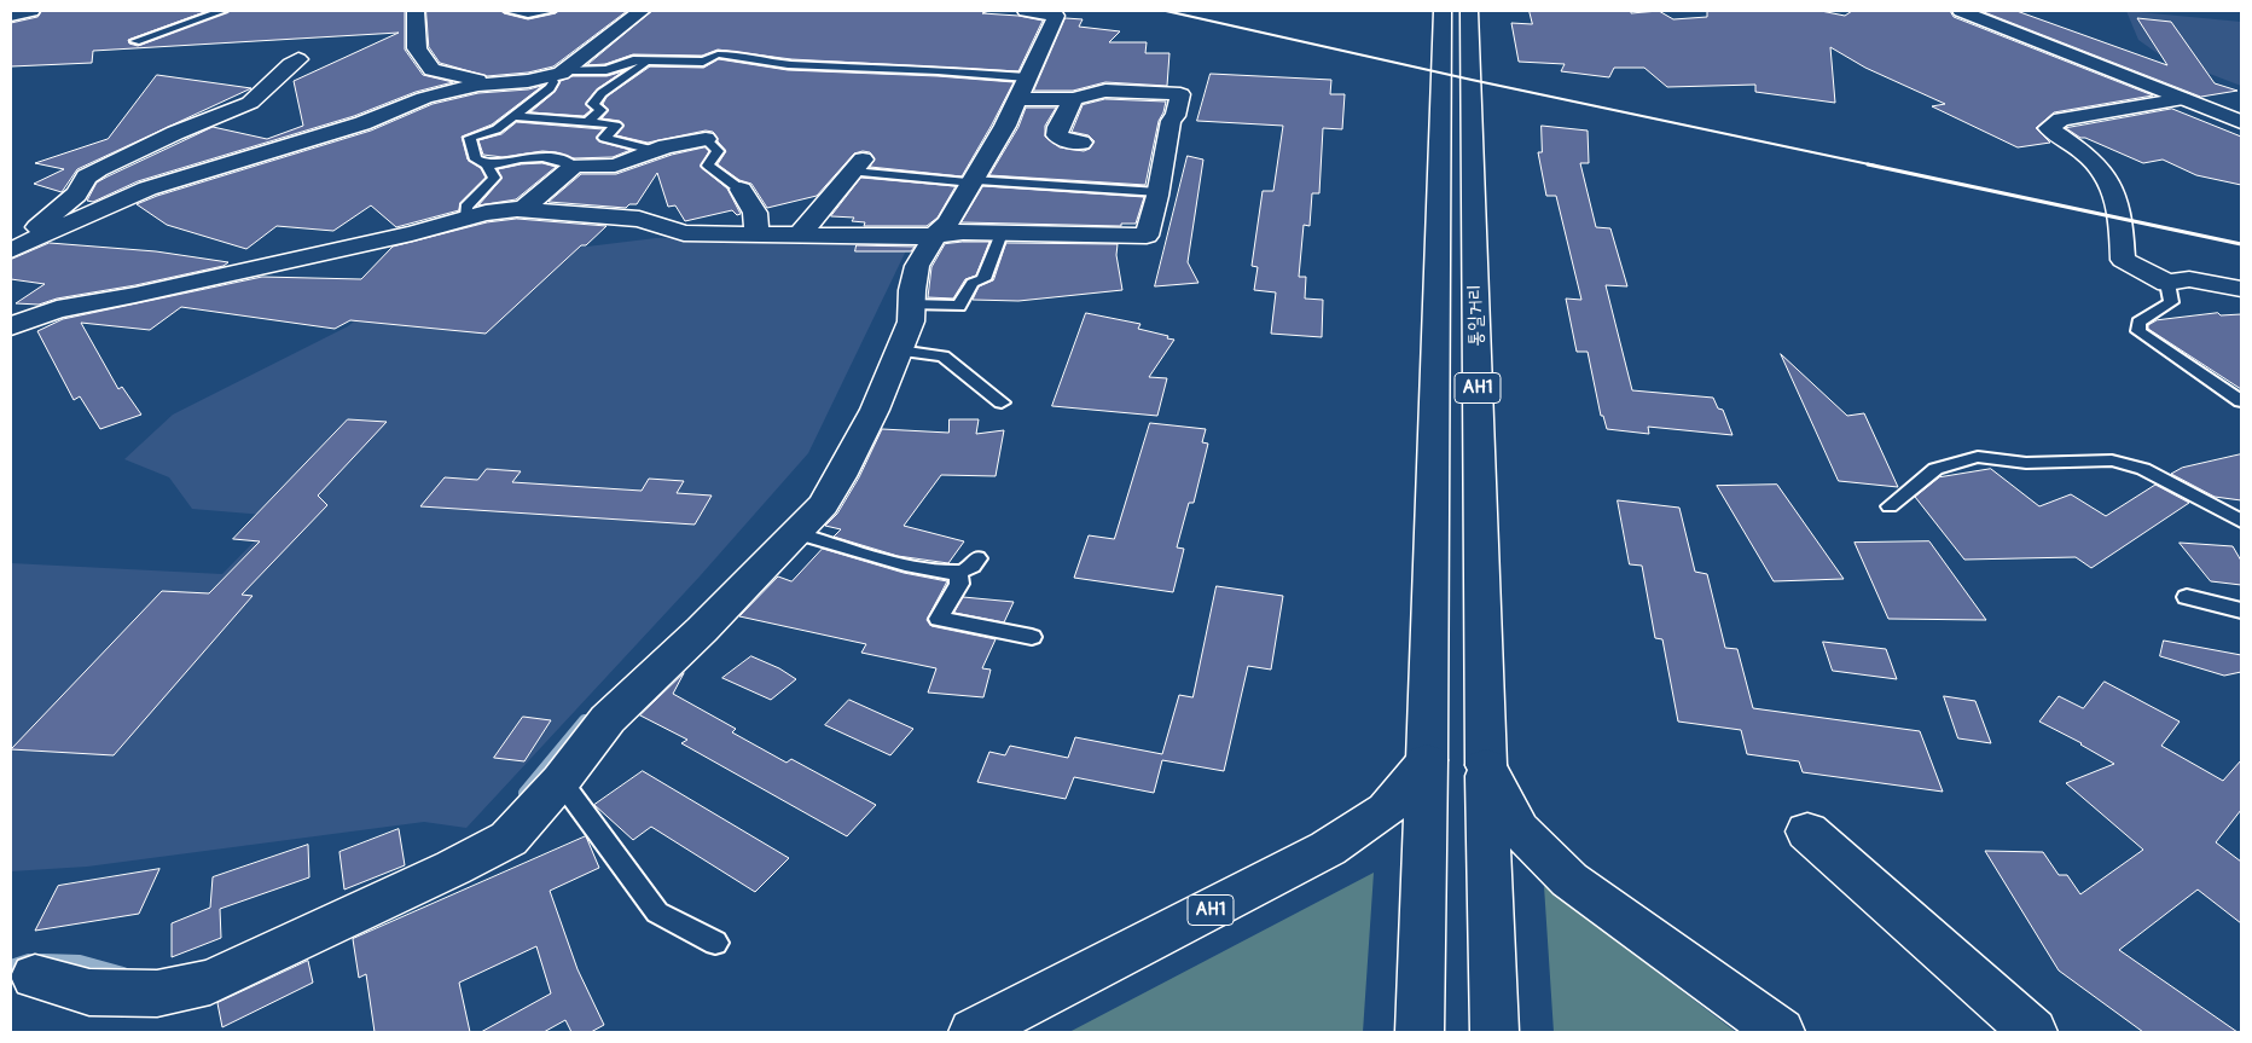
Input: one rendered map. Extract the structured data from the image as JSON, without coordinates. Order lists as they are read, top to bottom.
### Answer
{
  "streets": {
    "main road": ["통일거리", "AH1"]
  },
  "crossings": [
    ["통일거리", "AH1"]
  ]
}
